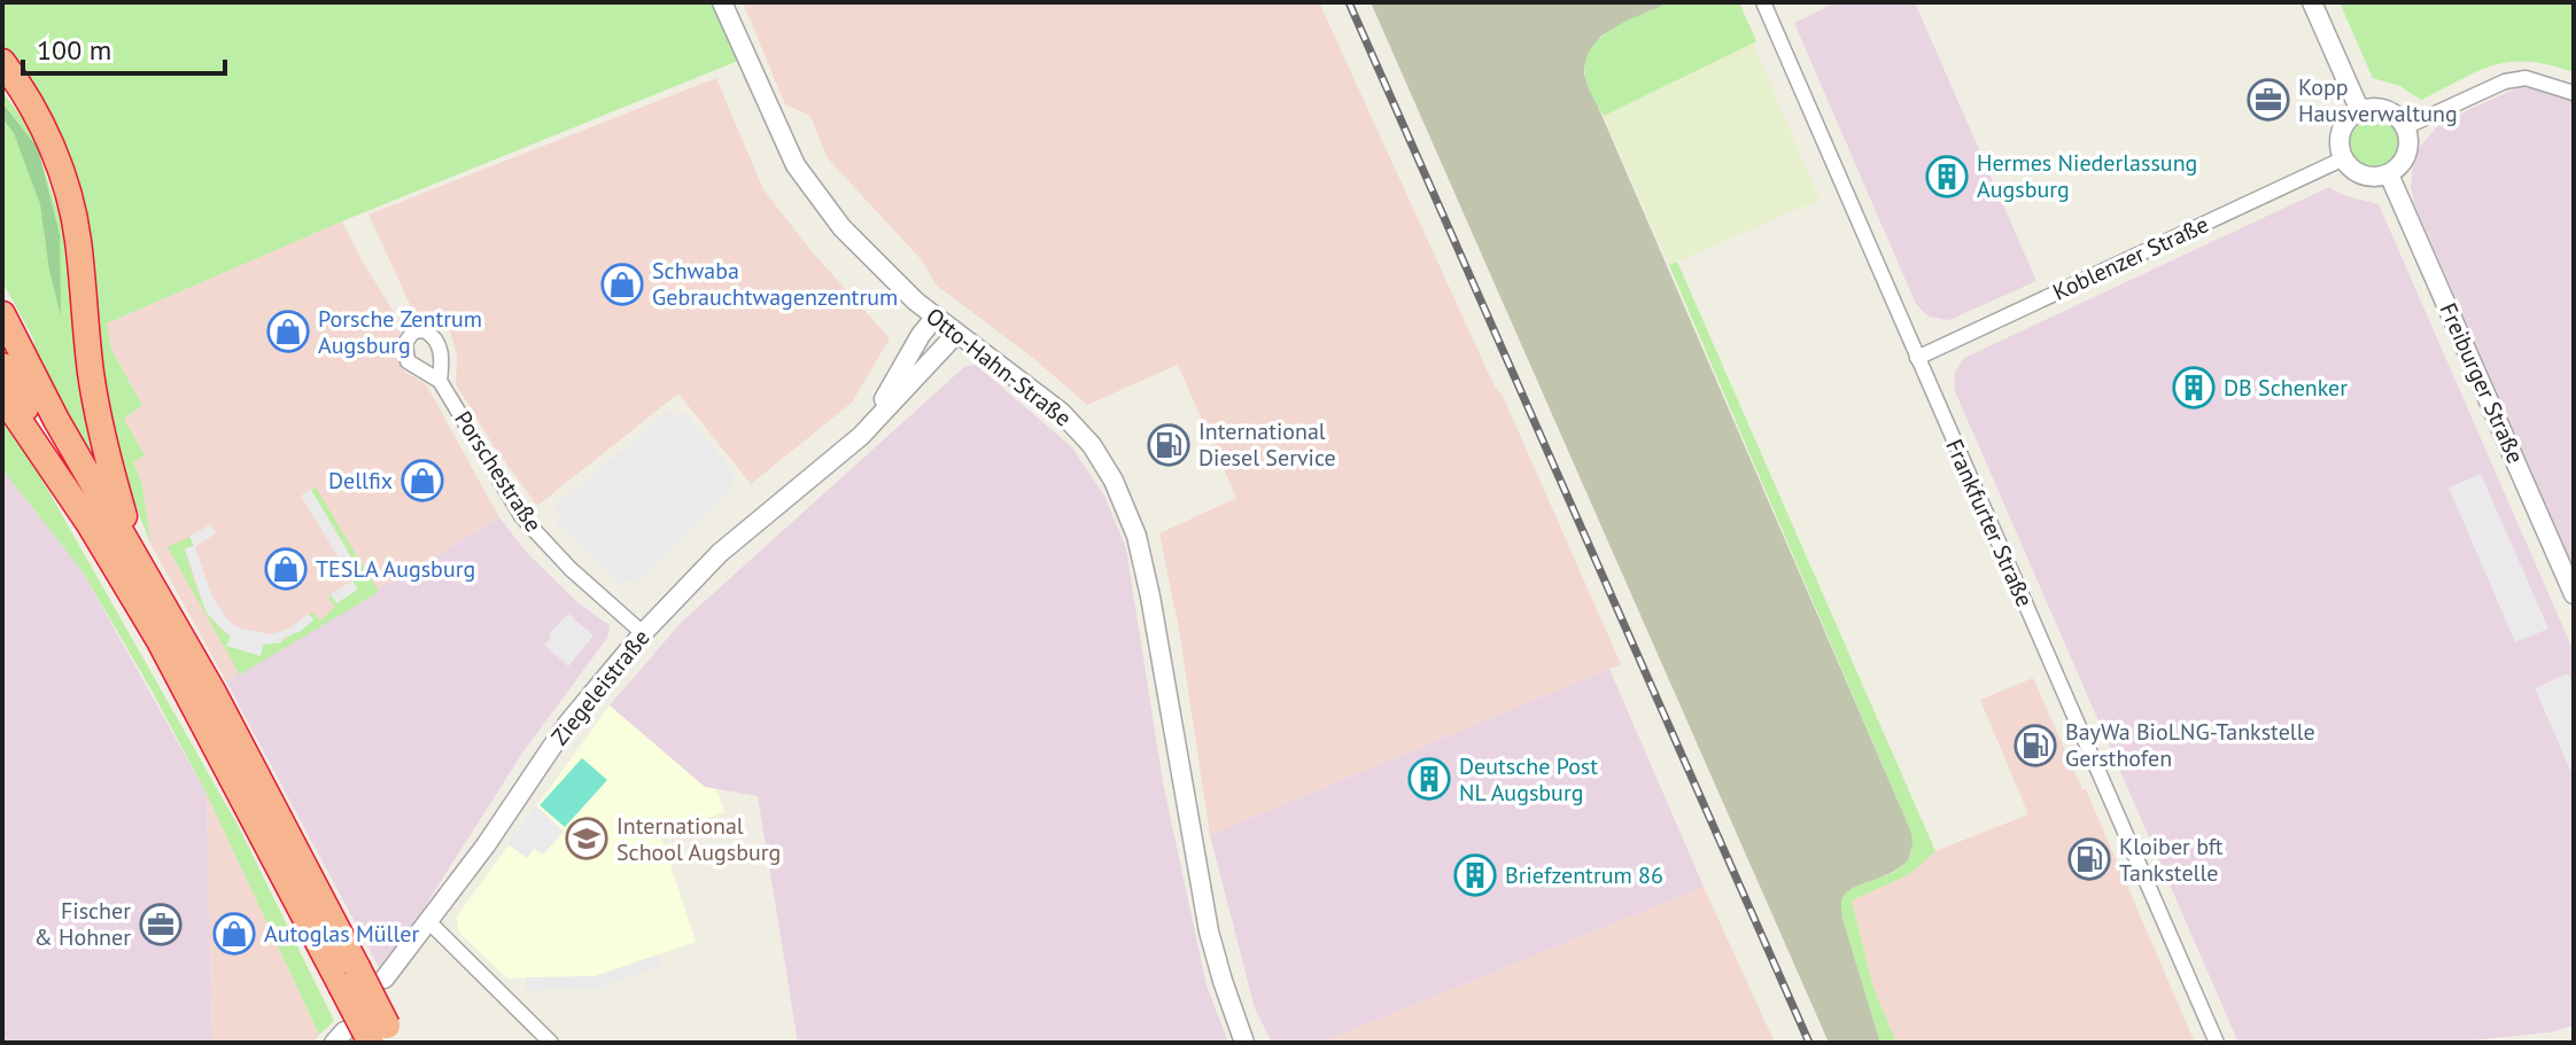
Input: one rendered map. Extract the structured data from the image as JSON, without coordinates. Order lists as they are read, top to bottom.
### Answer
{
  "streets": {
    "street": [
      "Koblenzer Straße",
      "Otto-Hahn-Straße",
      "Freiburger Straße",
      "Porschestraße",
      "Frankfurter Straße",
      "Ziegeleistraße"
    ]
  },
  "crossings": [
    ["Koblenzer Straße", "Freiburger Straße"],
    ["Koblenzer Straße", "Frankfurter Straße"],
    ["Otto-Hahn-Straße", "Ziegeleistraße"],
    ["Porschestraße", "Ziegeleistraße"]
  ],
  "places": {
    "office": ["Kopp Hausverwaltung", "Fischer & Hohner"],
    "building": [
      "Hermes Niederlassung Augsburg",
      "DB Schenker",
      "Deutsche Post NL Augsburg",
      "Briefzentrum 86"
    ],
    "shop": [
      "Schwaba Gebrauchtwagenzentrum",
      "Porsche Zentrum Augsburg",
      "Dellfix",
      "TESLA Augsburg",
      "Autoglas Müller"
    ],
    "fuel station": ["International Diesel Service", "BayWa BioLNG-Tankstelle Gersthofen", "Kloiber bft Tankstelle"],
    "school or university": ["International School Augsburg"]
  },
  "scale_bar": "100 m"
}
